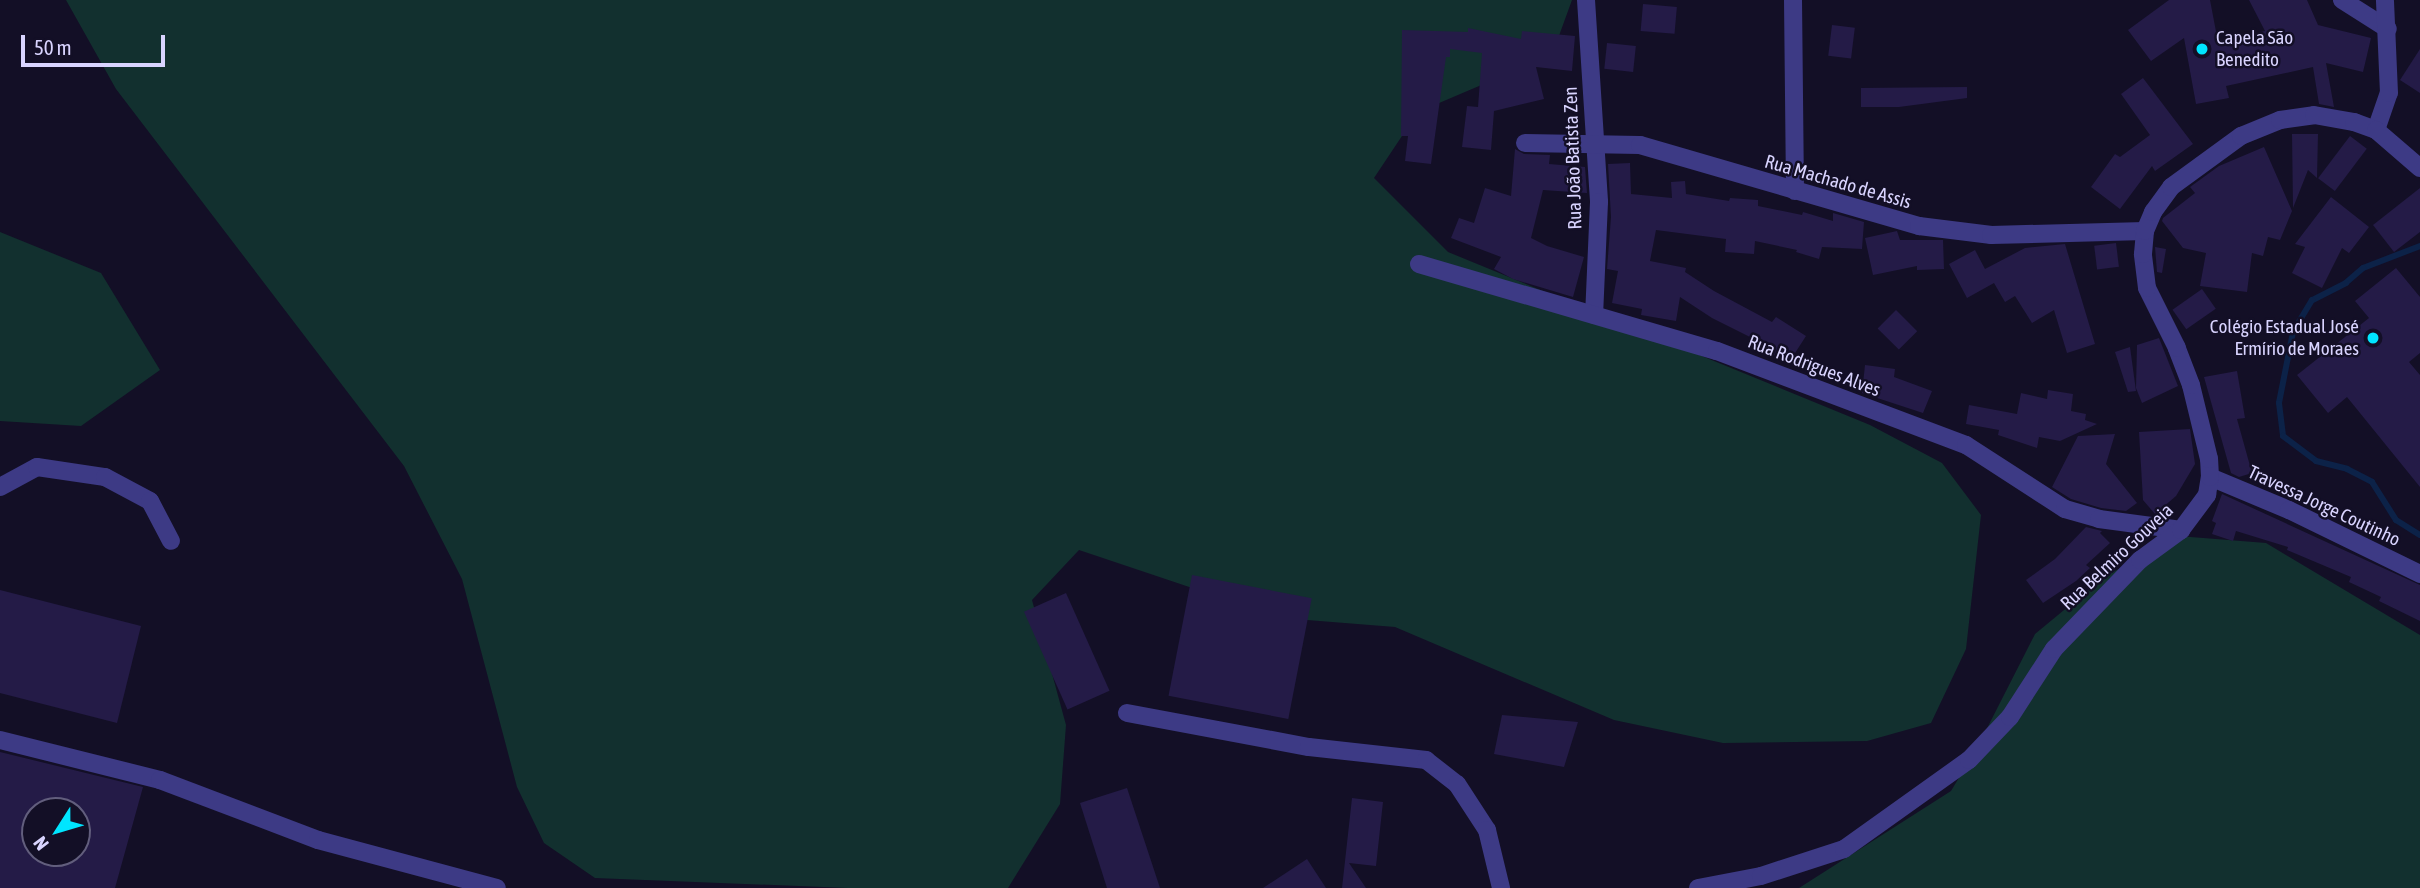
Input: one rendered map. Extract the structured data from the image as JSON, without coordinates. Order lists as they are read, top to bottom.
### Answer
{
  "streets": {
    "street": [
      "Rua João Batista Zen",
      "Rua Machado de Assis",
      "Rua Rodrigues Alves",
      "Travessa Jorge Coutinho",
      "Rua Belmiro Gouveia"
    ]
  },
  "crossings": [
    ["Rua João Batista Zen", "Rua Machado de Assis"],
    ["Rua João Batista Zen", "Rua Rodrigues Alves"],
    ["Rua Rodrigues Alves", "Rua Belmiro Gouveia"],
    ["Travessa Jorge Coutinho", "Rua Belmiro Gouveia"]
  ],
  "places": ["Capela São Benedito", "Colégio Estadual José Ermírio de Moraes"],
  "scale_bar": "50 m",
  "north": "bottom left"
}
